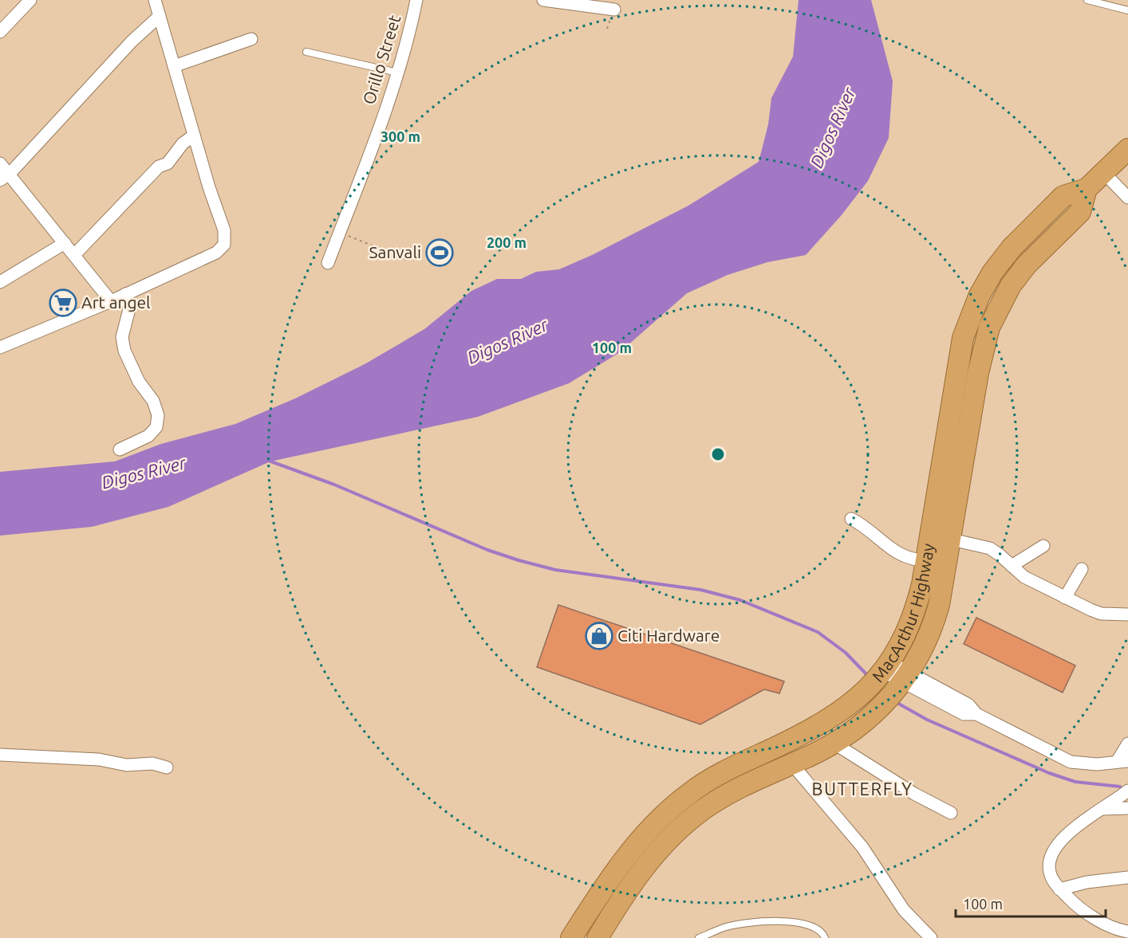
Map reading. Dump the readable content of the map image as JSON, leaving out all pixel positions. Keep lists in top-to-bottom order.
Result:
{
  "streets": {
    "highway": ["MacArthur Highway"],
    "street": ["Orillo Street"]
  },
  "districts": ["BUTTERFLY"],
  "water": ["Digos River"],
  "places": {
    "sports": ["Sanvali"],
    "supermarket": ["Art angel"],
    "shop": ["Citi Hardware"]
  },
  "scale_bar": "100 m",
  "rings": ["300 m", "200 m", "100 m"]
}
